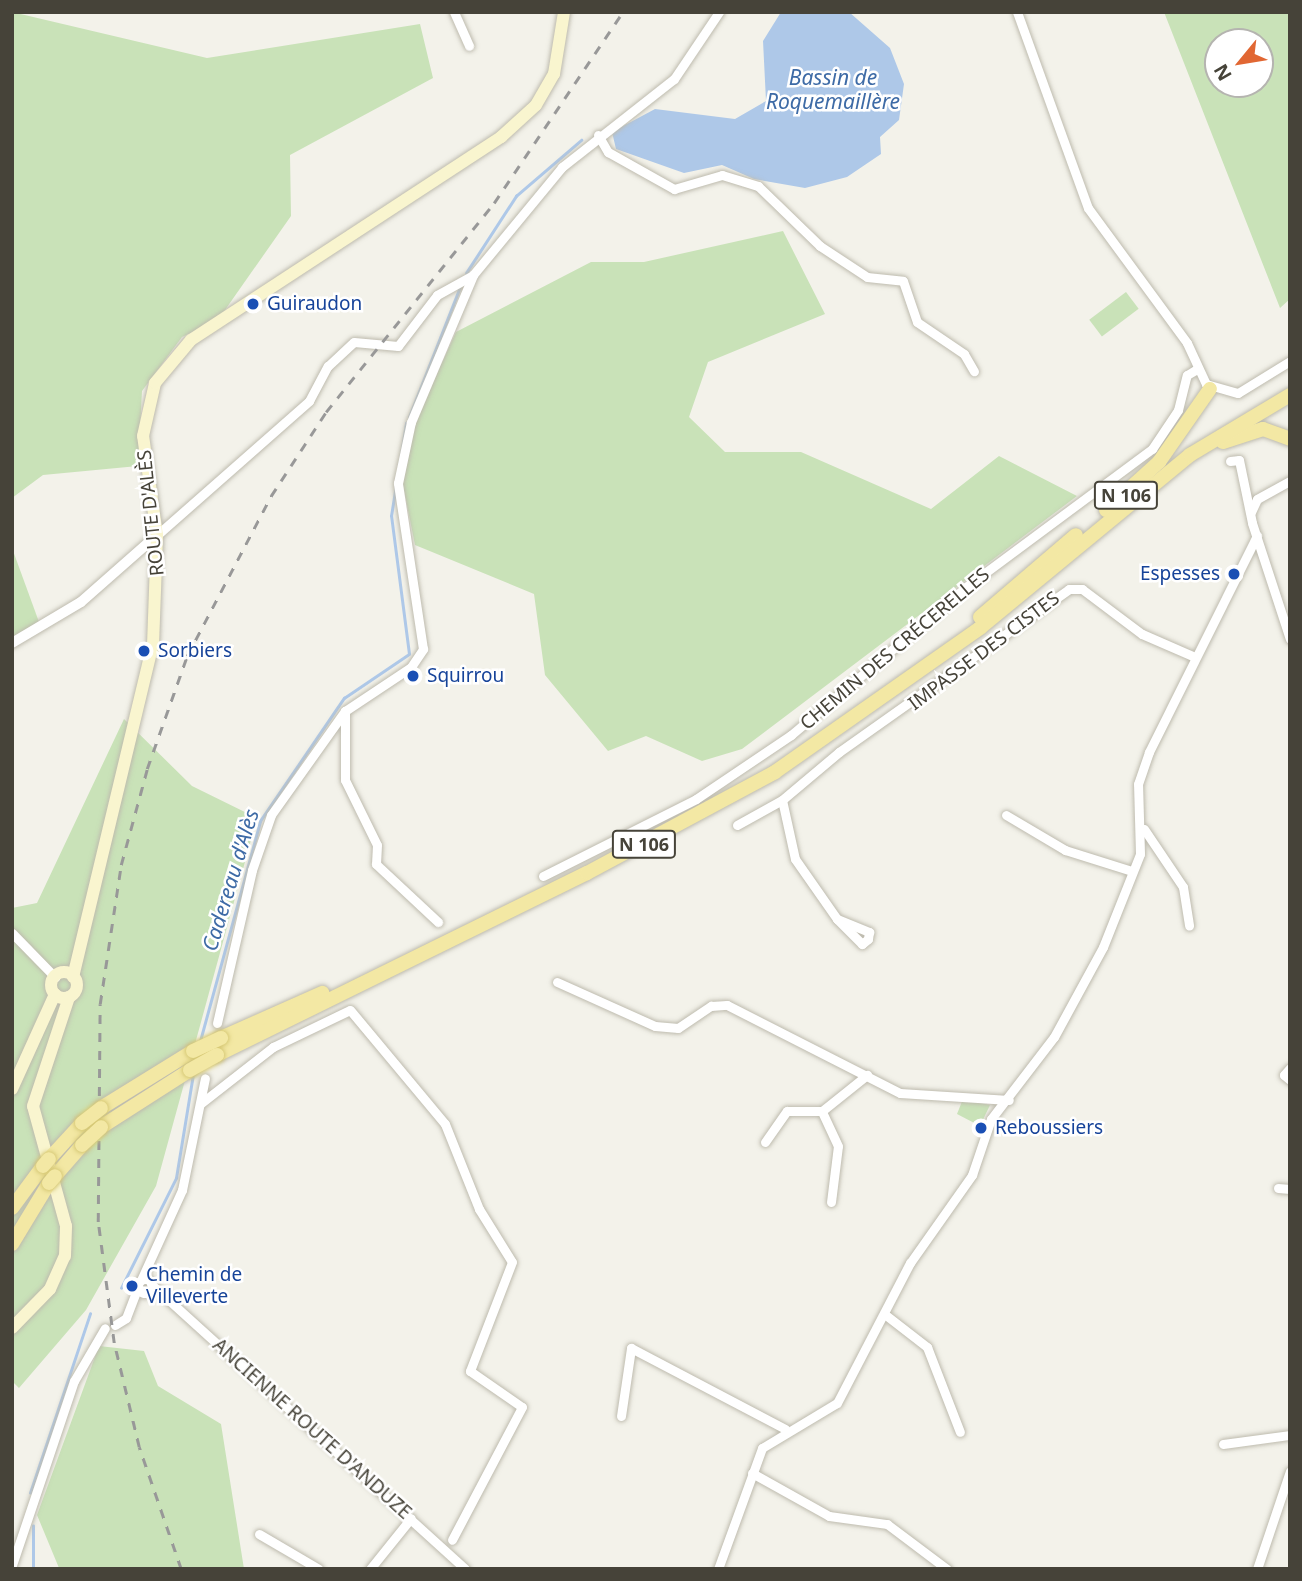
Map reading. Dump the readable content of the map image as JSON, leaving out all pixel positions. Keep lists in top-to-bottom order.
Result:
{
  "streets": {
    "main road": ["N 106", "ROUTE D'ALÈS"],
    "street": ["CHEMIN DES CRÉCERELLES", "IMPASSE DES CISTES", "ANCIENNE ROUTE D'ANDUZE"]
  },
  "water": ["Bassin de Roquemaillère", "Cadereau d'Alès"],
  "places": [
    "Guiraudon",
    "Espesses",
    "Sorbiers",
    "Squirrou",
    "Reboussiers",
    "Chemin de Villeverte"
  ],
  "north": "bottom left"
}
